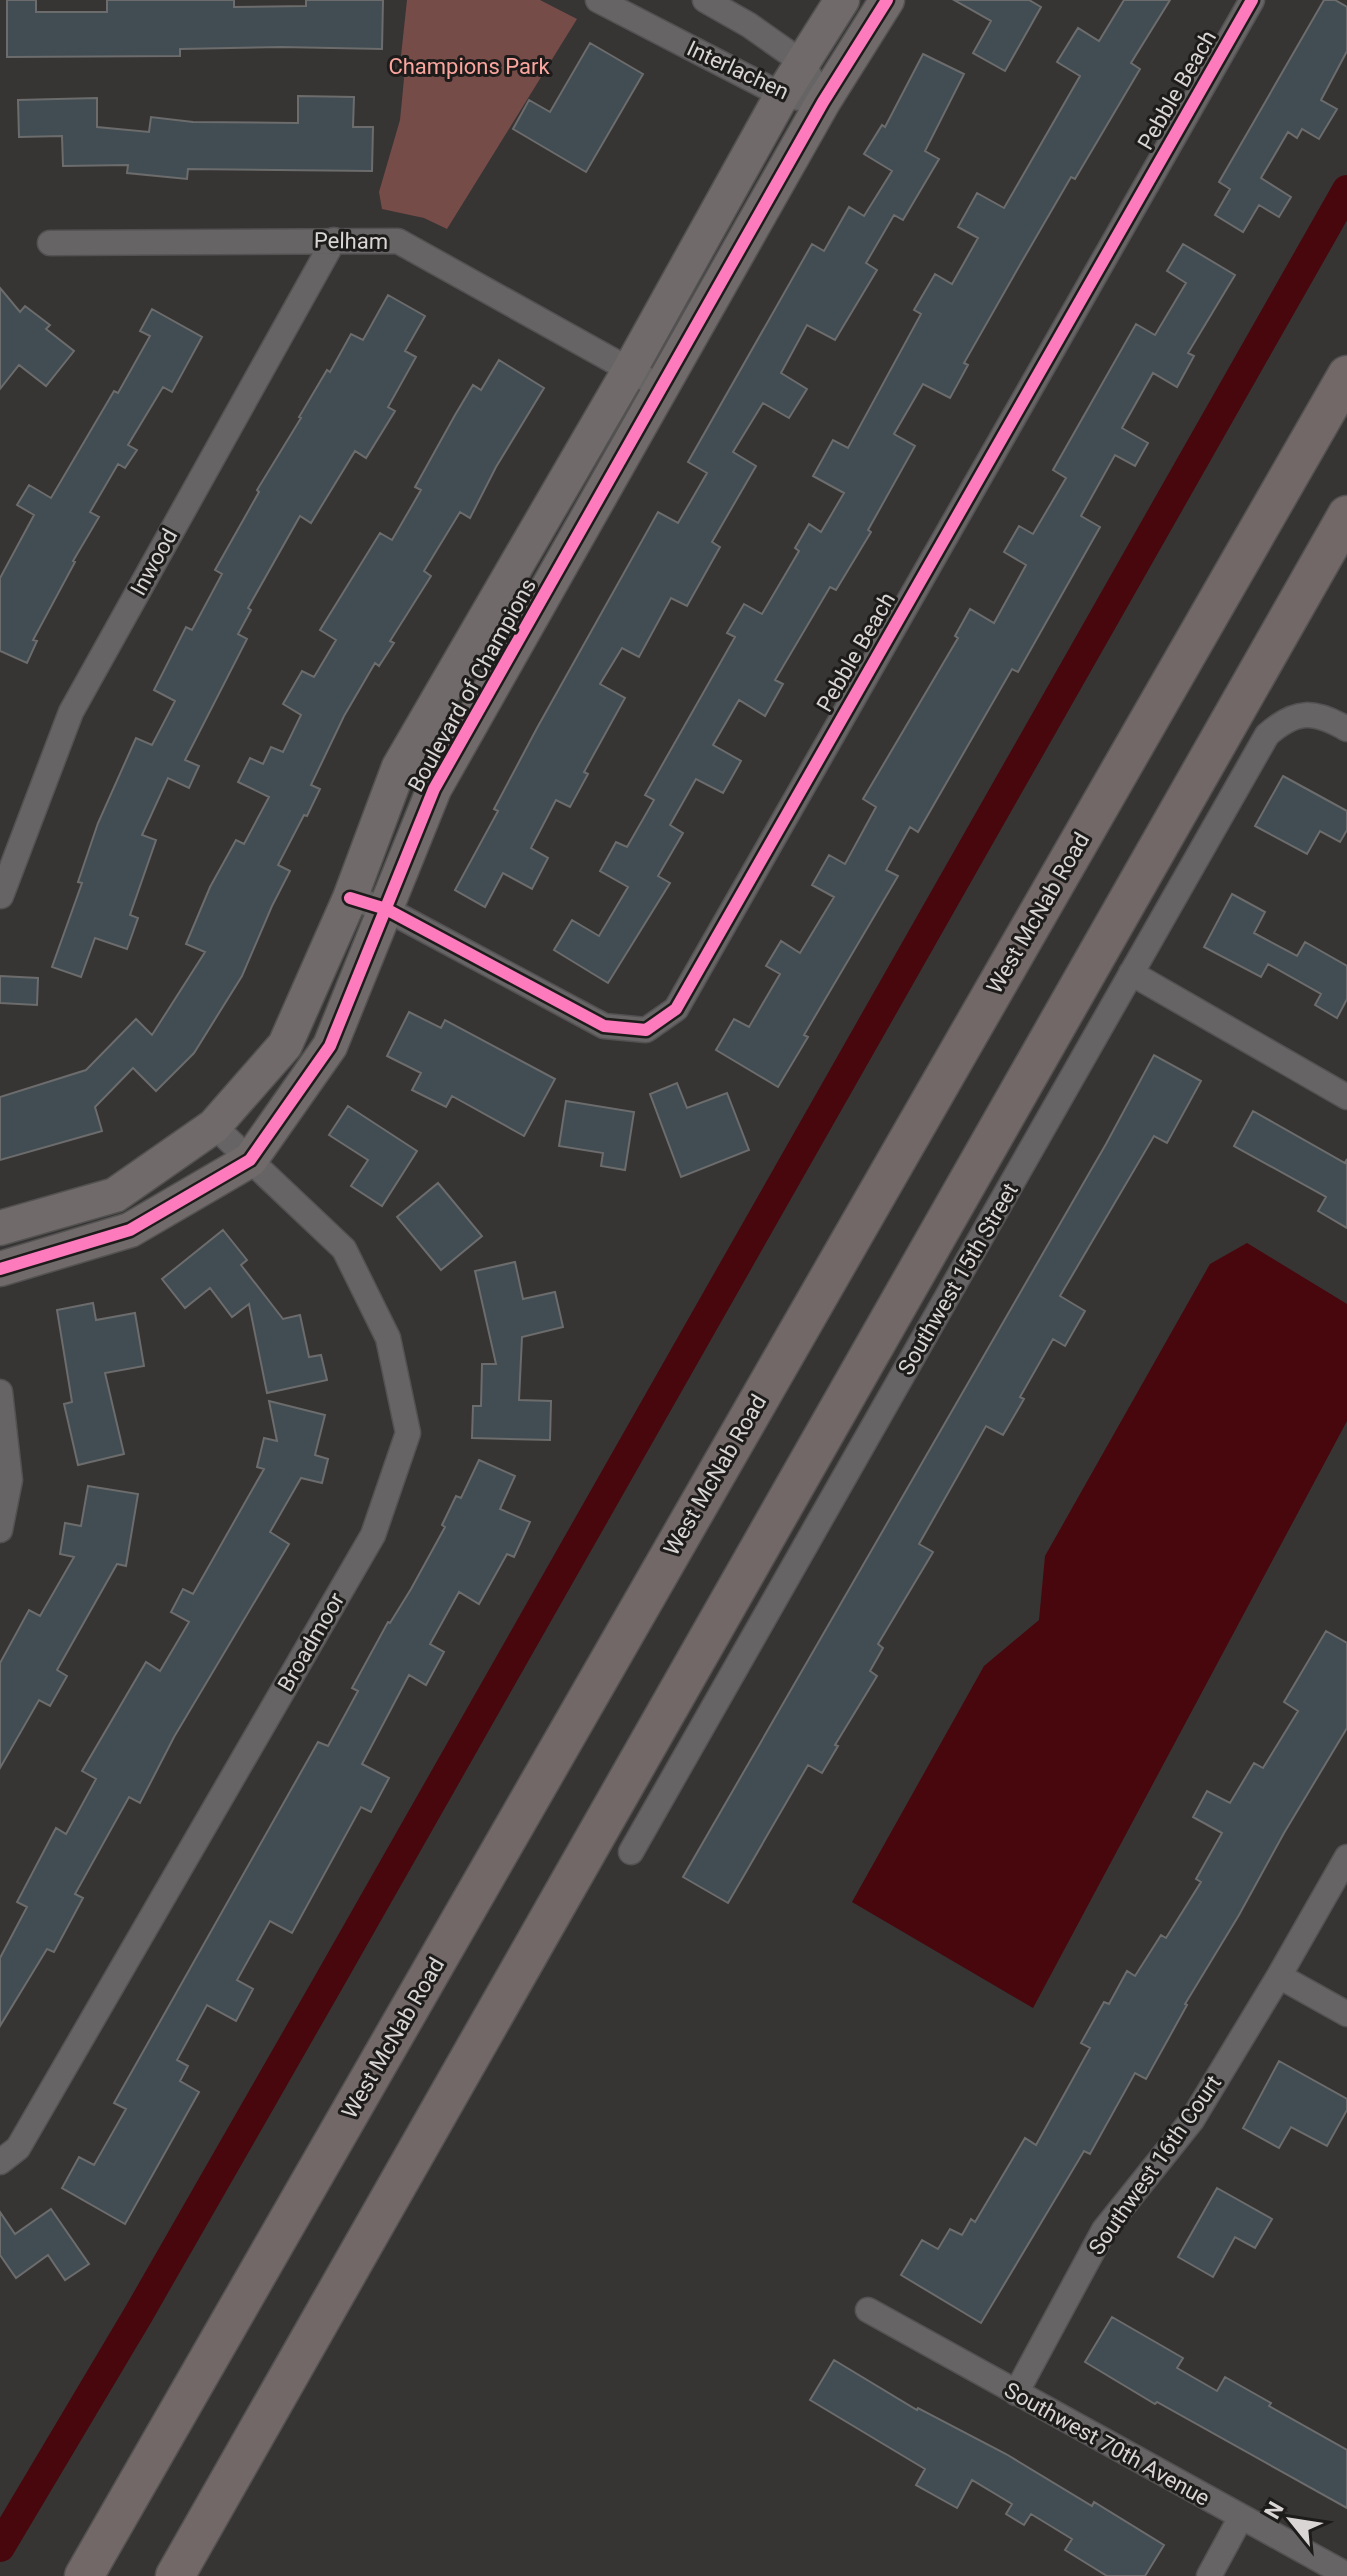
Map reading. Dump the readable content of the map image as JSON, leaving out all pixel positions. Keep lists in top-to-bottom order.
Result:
{
  "streets": {
    "main road": ["West McNab Road"],
    "street": [
      "Interlachen",
      "Pebble Beach",
      "Pelham",
      "Inwood",
      "Boulevard of Champions",
      "Southwest 15th Street",
      "Broadmoor",
      "Southwest 16th Court",
      "Southwest 70th Avenue"
    ]
  },
  "crossings": [
    ["Interlachen", "Boulevard of Champions"],
    ["Pebble Beach", "Boulevard of Champions"],
    ["Pelham", "Inwood"],
    ["Pelham", "Boulevard of Champions"],
    ["Boulevard of Champions", "Broadmoor"],
    ["Southwest 16th Court", "Southwest 70th Avenue"]
  ],
  "parks": ["Champions Park"],
  "north": "top left"
}
